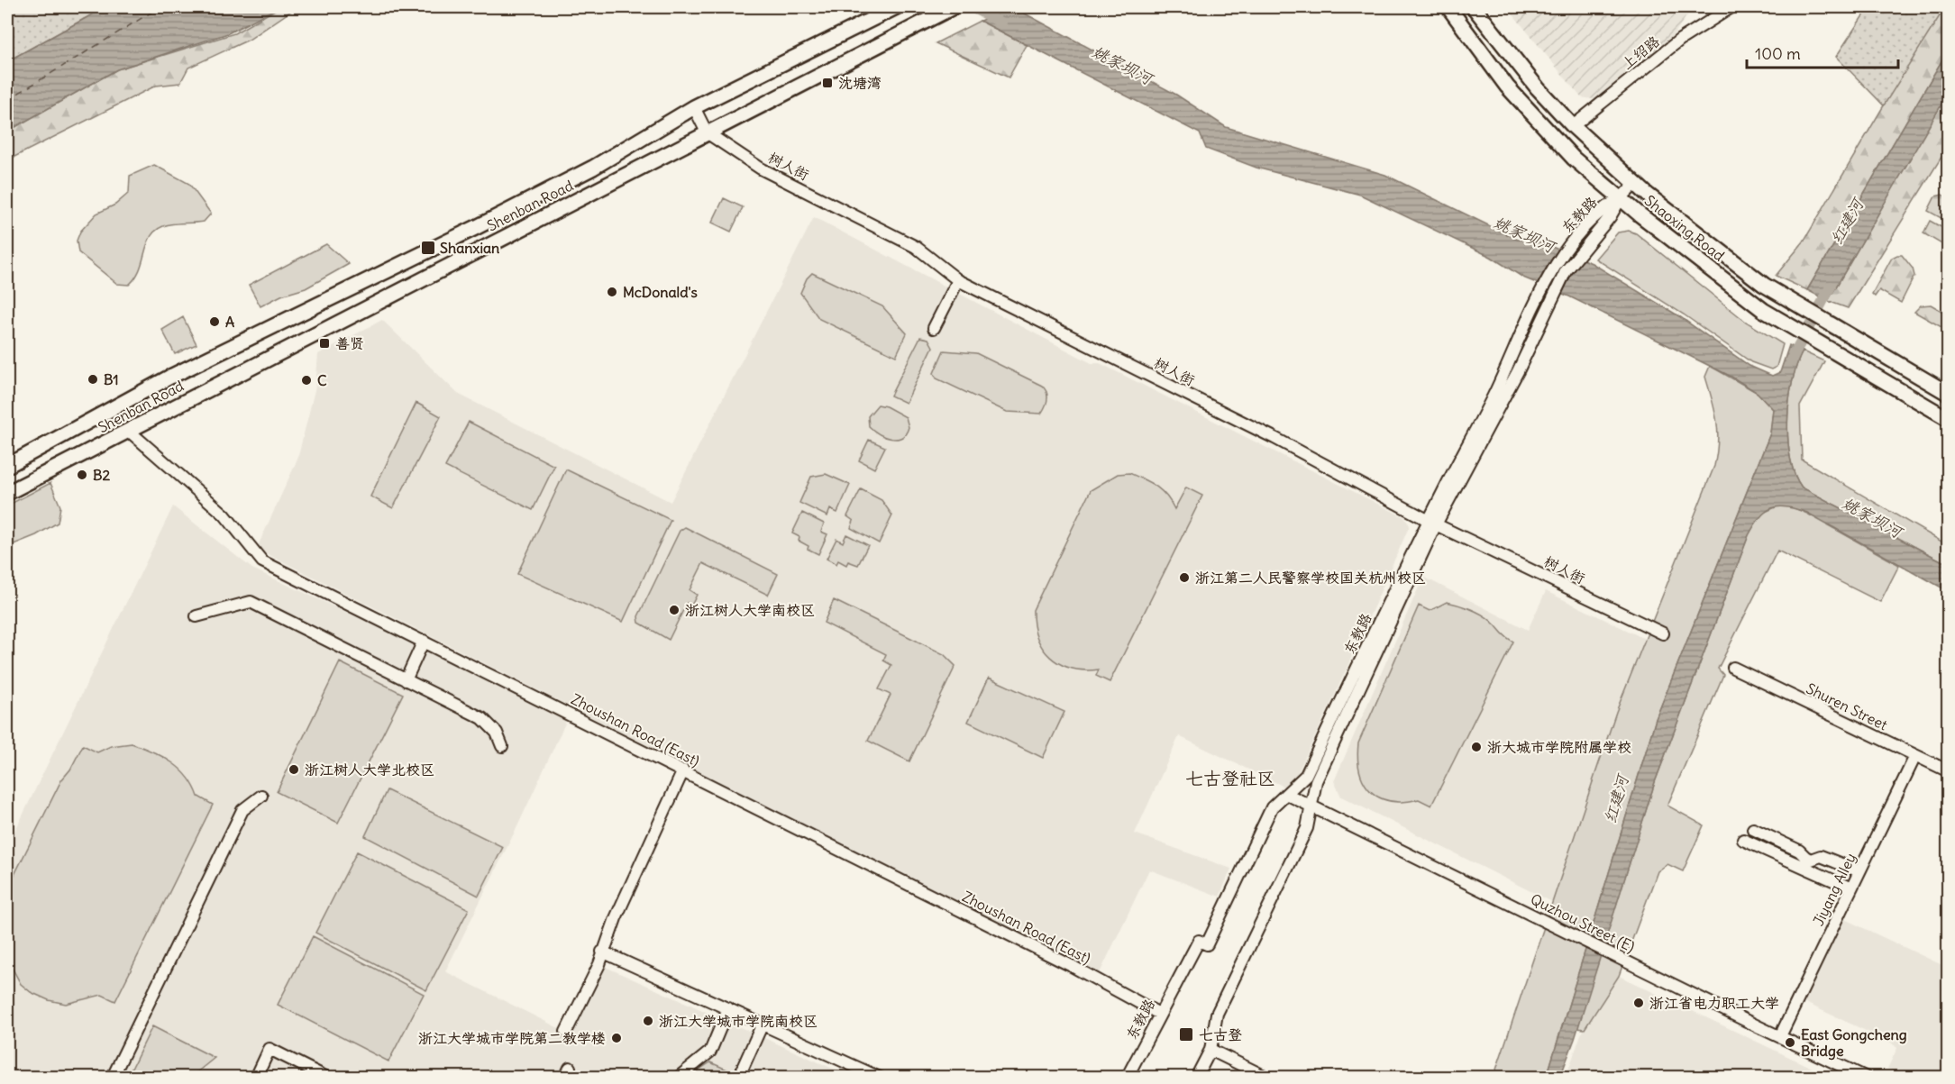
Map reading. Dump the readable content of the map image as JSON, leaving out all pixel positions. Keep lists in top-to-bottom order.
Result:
{
  "streets": {
    "main road": ["Shenban Road", "Shaoxing Road"],
    "street": [
      "上绍路",
      "树人街",
      "东教路",
      "Shuren Street",
      "Zhoushan Road (East)",
      "Jiyang Alley",
      "Quzhou Street (E)"
    ]
  },
  "crossings": [
    ["上绍路", "Shaoxing Road"],
    ["树人街", "Shenban Road"],
    ["树人街", "东教路"],
    ["Shenban Road", "Zhoushan Road (East)"],
    ["东教路", "Shaoxing Road"],
    ["东教路", "Zhoushan Road (East)"],
    ["东教路", "Quzhou Street (E)"],
    ["Shuren Street", "Jiyang Alley"],
    ["Jiyang Alley", "Quzhou Street (E)"]
  ],
  "districts": ["七古登社区"],
  "water": ["姚家坝河", "红建河"],
  "places": {
    "transit": [
      "沈塘湾",
      "Shanxian",
      "善贤",
      "七古登"
    ],
    "other": [
      "McDonald's",
      "A",
      "B1",
      "C",
      "B2",
      "浙江第二人民警察学校国关杭州校区",
      "浙江树人大学南校区",
      "浙大城市学院附属学校",
      "浙江树人大学北校区",
      "浙江省电力职工大学",
      "浙江大学城市学院南校区",
      "浙江大学城市学院第二教学楼",
      "East Gongcheng Bridge"
    ]
  },
  "scale_bar": "100 m"
}
